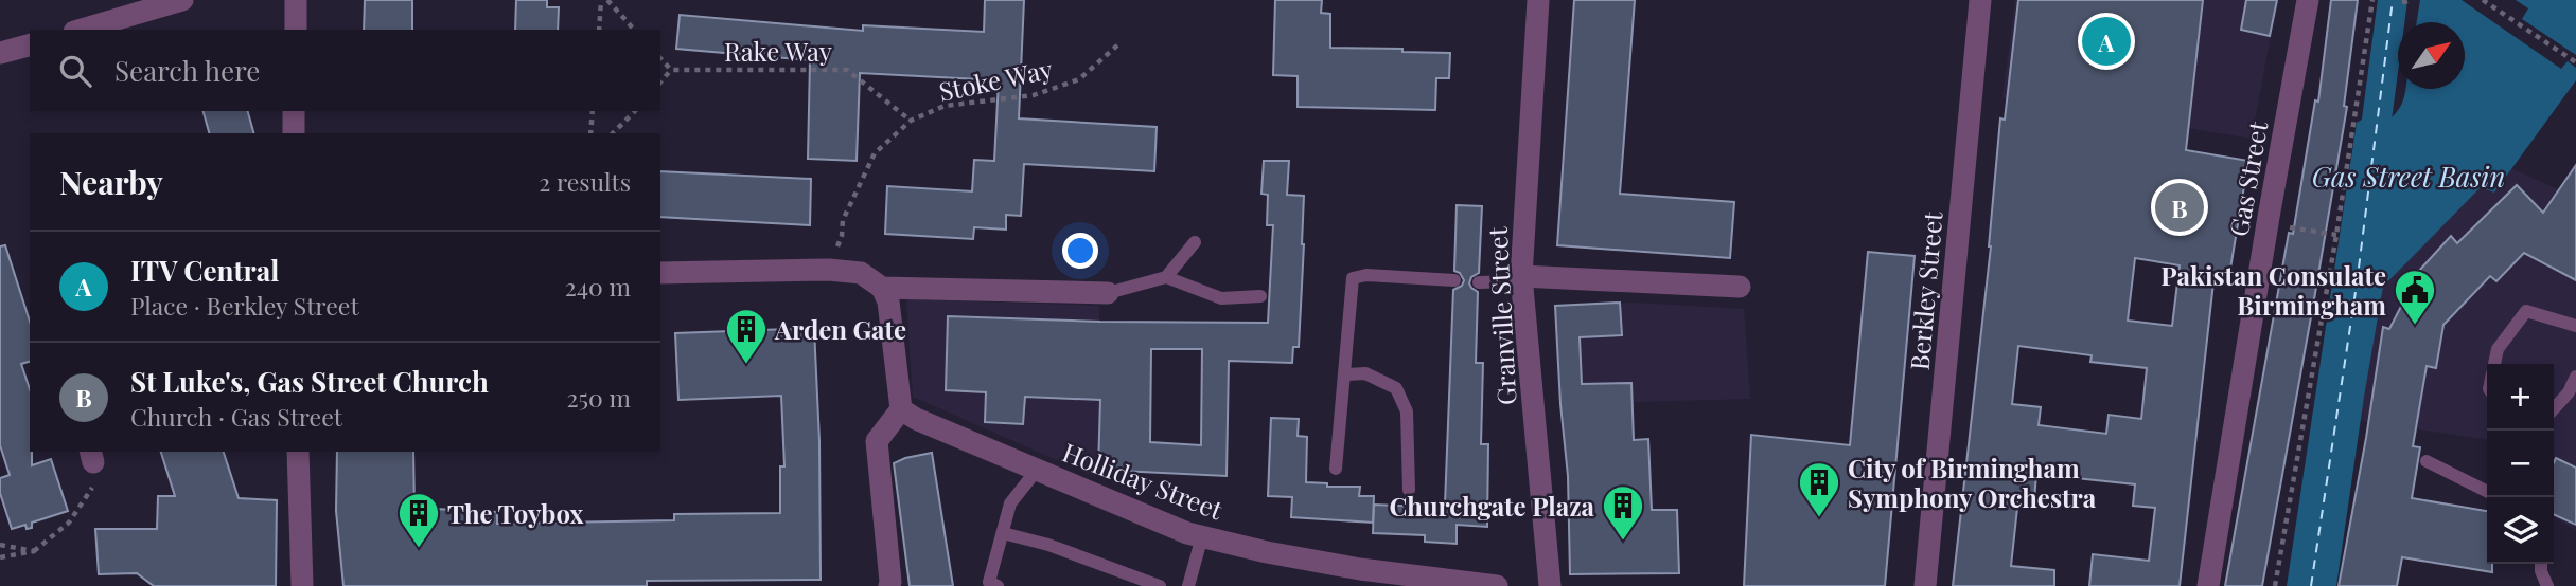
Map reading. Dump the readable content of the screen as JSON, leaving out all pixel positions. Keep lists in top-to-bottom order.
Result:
{
  "streets": {
    "street": [
      "Gas Street",
      "Berkley Street",
      "Granville Street",
      "Holliday Street"
    ],
    "path": ["Rake Way", "Stoke Way"]
  },
  "crossings": [
    ["Rake Way", "Stoke Way"]
  ],
  "water": ["Gas Street Basin"],
  "places": {
    "public building": ["Pakistan Consulate Birmingham"],
    "building": [
      "Arden Gate",
      "City of Birmingham Symphony Orchestra",
      "Churchgate Plaza",
      "The Toybox"
    ]
  },
  "north": "top right",
  "page": {
    "pins": ["A", "B"],
    "search": "Search here",
    "heading": ["Nearby", "2 results"],
    "list": [
      {
        "mark": "A",
        "name": "ITV Central",
        "note": "Place · Berkley Street",
        "value": "240 m"
      },
      {
        "mark": "B",
        "name": "St Luke's, Gas Street Church",
        "note": "Church · Gas Street",
        "value": "250 m"
      }
    ],
    "map_buttons": ["+", "−"]
  }
}
